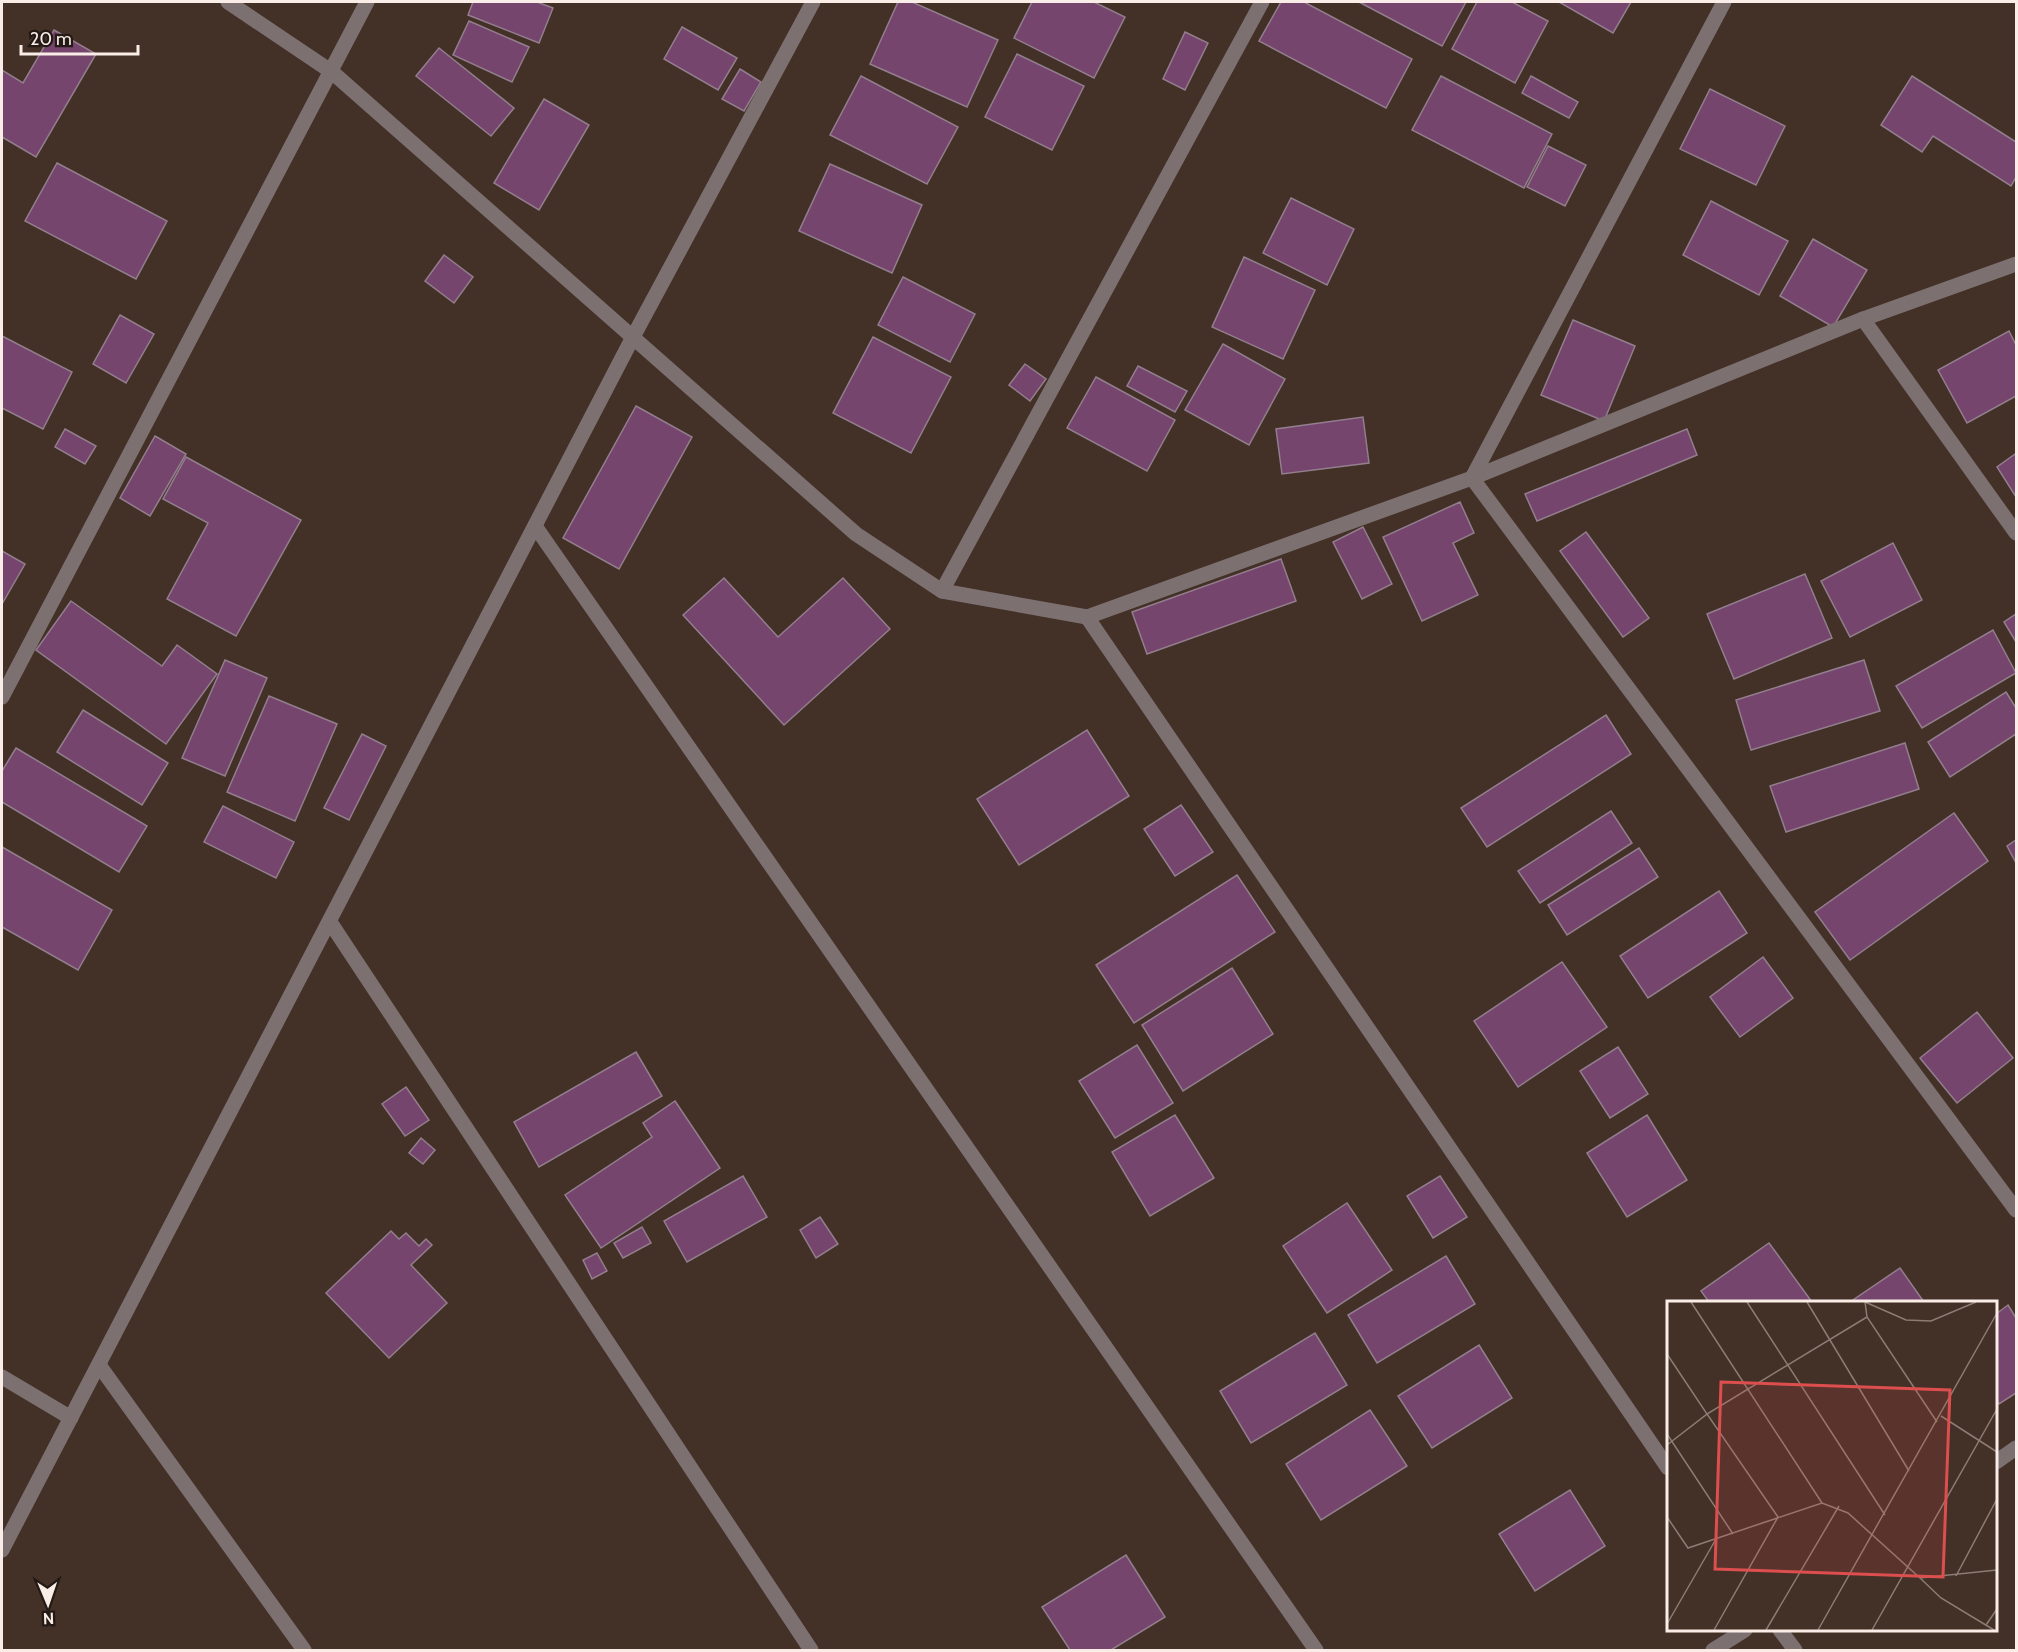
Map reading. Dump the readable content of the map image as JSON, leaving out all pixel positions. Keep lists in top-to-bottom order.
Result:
{
  "scale_bar": "20 m",
  "north": "bottom"
}
